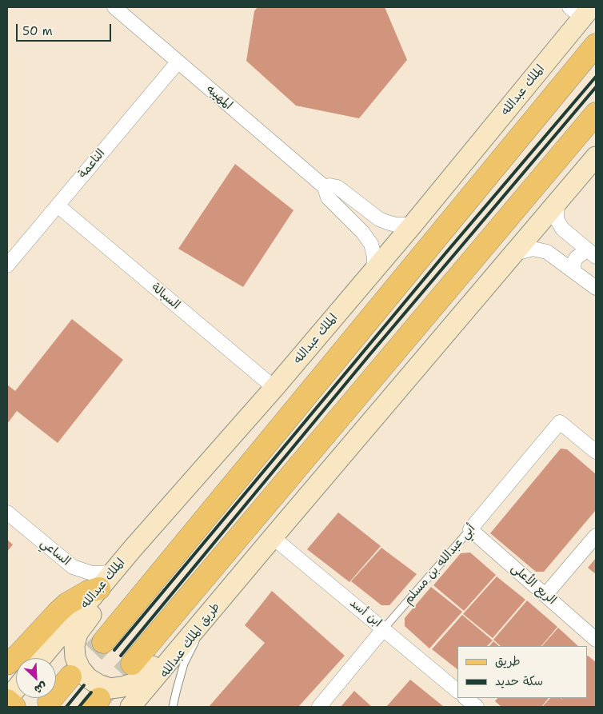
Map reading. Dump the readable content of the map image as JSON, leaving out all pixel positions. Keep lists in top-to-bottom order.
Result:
{
  "streets": {
    "main road": ["الملك عبدالله", "طريق الملك عبدالله"],
    "street": [
      "المهيبه",
      "الناعمة",
      "السبالة",
      "الساعي",
      "أبي عبدالله بن مسلم",
      "الريع الأعلى",
      "ابن أسد"
    ]
  },
  "crossings": [
    ["الملك عبدالله", "المهيبه"],
    ["الملك عبدالله", "السبالة"],
    ["الملك عبدالله", "الساعي"],
    ["المهيبه", "الناعمة"],
    ["الناعمة", "السبالة"],
    ["أبي عبدالله بن مسلم", "الريع الأعلى"],
    ["أبي عبدالله بن مسلم", "ابن أسد"]
  ],
  "legend": ["طريق", "سكة حديد"],
  "scale_bar": "50 m",
  "north": "bottom right"
}
